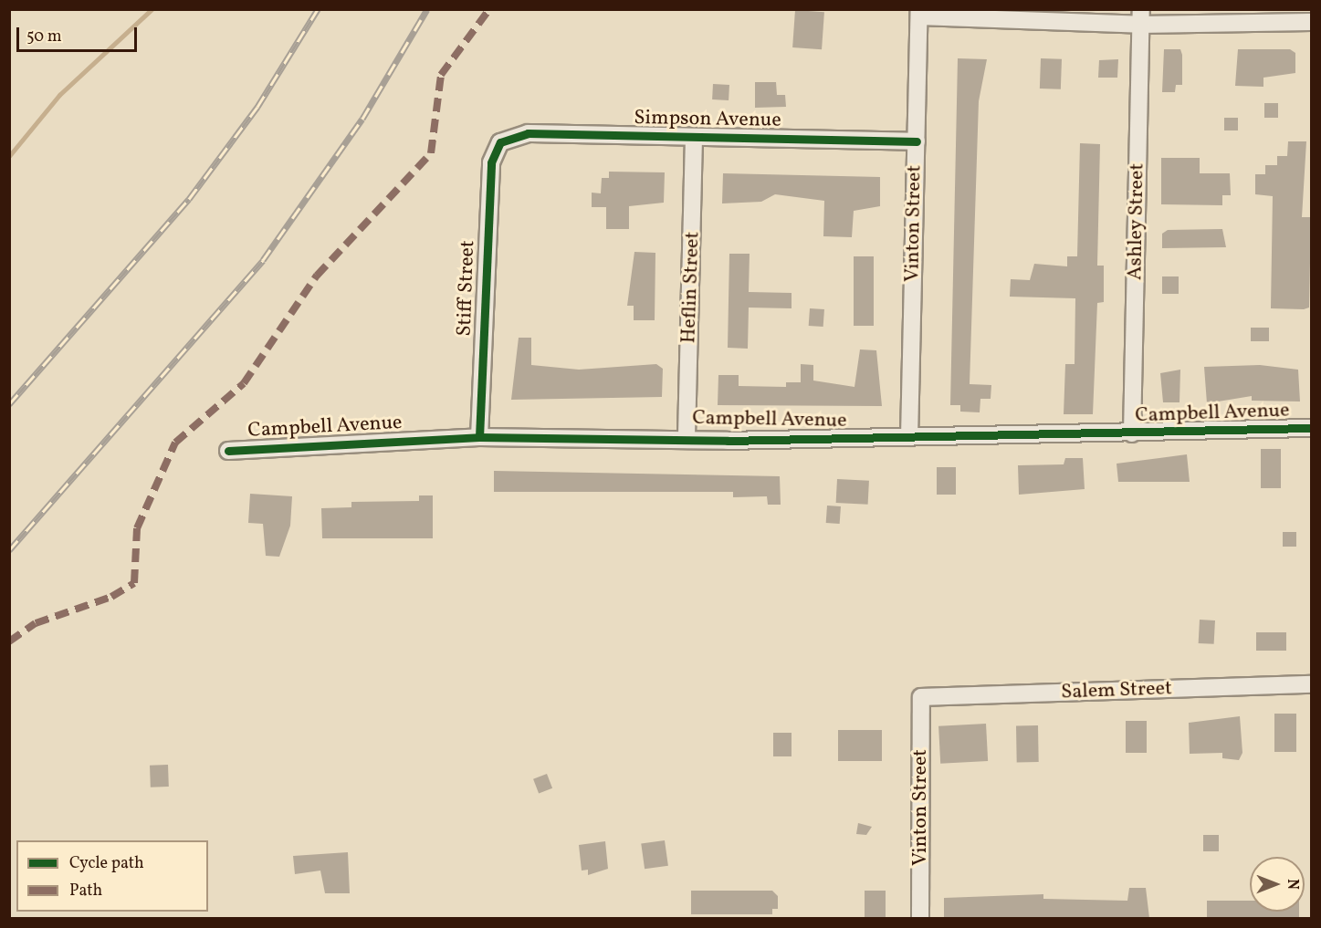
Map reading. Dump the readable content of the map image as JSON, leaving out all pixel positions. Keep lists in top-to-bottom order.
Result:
{
  "streets": {
    "street": [
      "Simpson Avenue",
      "Ashley Street",
      "Vinton Street",
      "Heflin Street",
      "Stiff Street",
      "Campbell Avenue",
      "Salem Street"
    ]
  },
  "crossings": [
    ["Simpson Avenue", "Vinton Street"],
    ["Simpson Avenue", "Heflin Street"],
    ["Simpson Avenue", "Stiff Street"],
    ["Ashley Street", "Campbell Avenue"],
    ["Vinton Street", "Campbell Avenue"],
    ["Vinton Street", "Salem Street"],
    ["Heflin Street", "Campbell Avenue"],
    ["Stiff Street", "Campbell Avenue"]
  ],
  "legend": ["Cycle path", "Path"],
  "scale_bar": "50 m",
  "north": "right"
}
